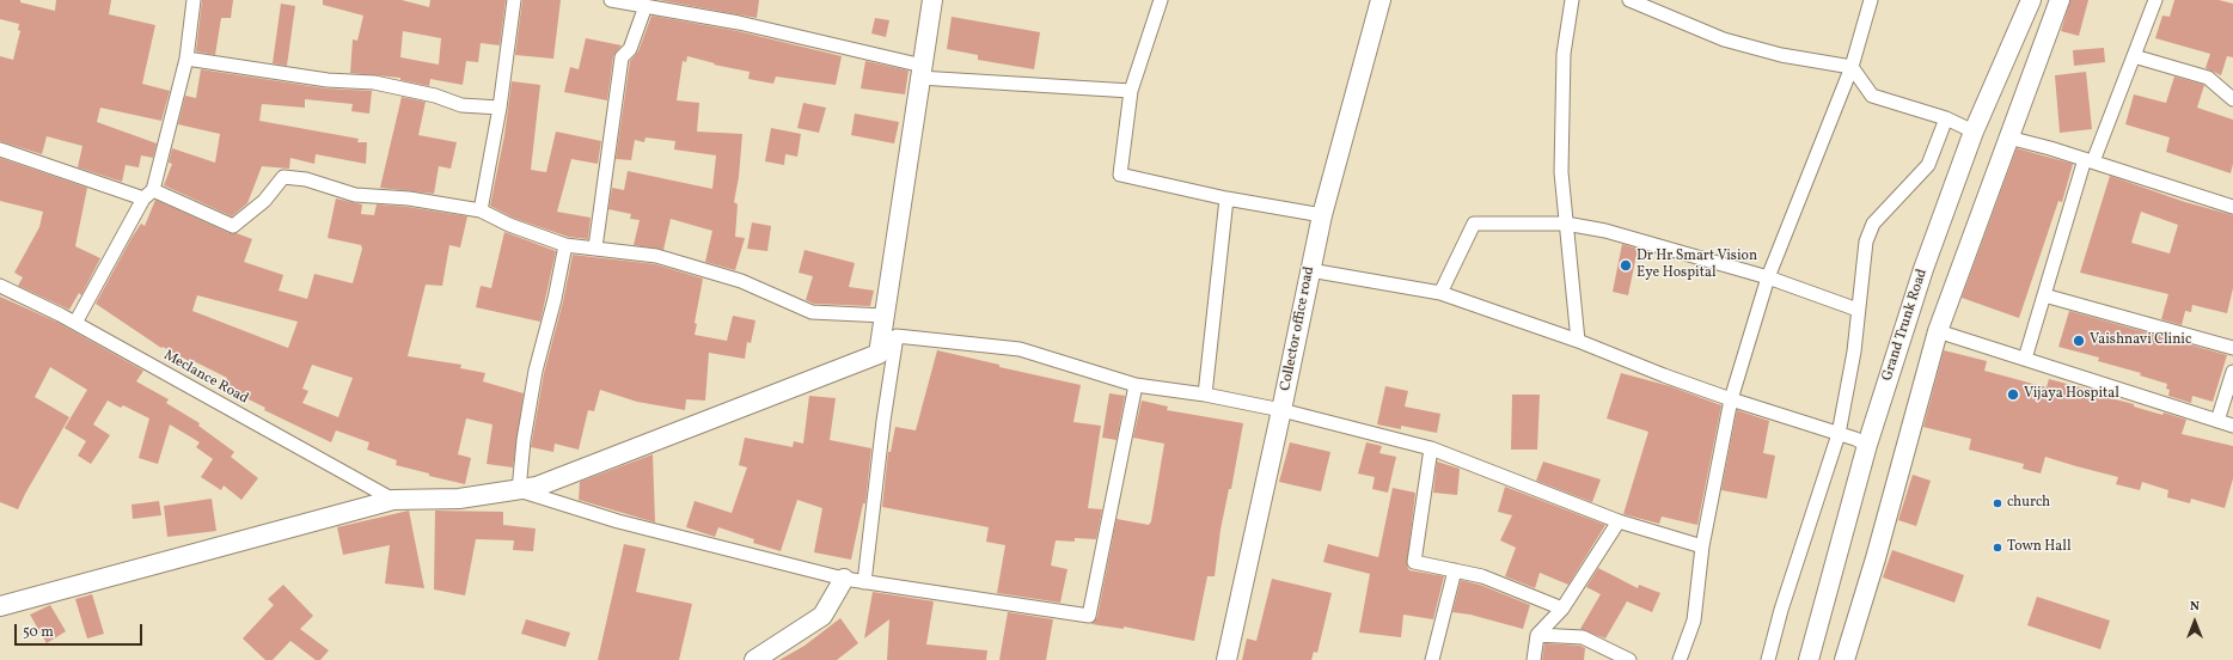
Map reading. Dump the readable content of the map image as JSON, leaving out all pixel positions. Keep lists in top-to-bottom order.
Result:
{
  "streets": {
    "street": ["Grand Trunk Road", "Collector office road", "Meclance Road"]
  },
  "places": [
    "Dr Hr Smart Vision Eye Hospital",
    "Vaishnavi Clinic",
    "Vijaya Hospital",
    "church",
    "Town Hall"
  ],
  "scale_bar": "50 m",
  "north": "top"
}
